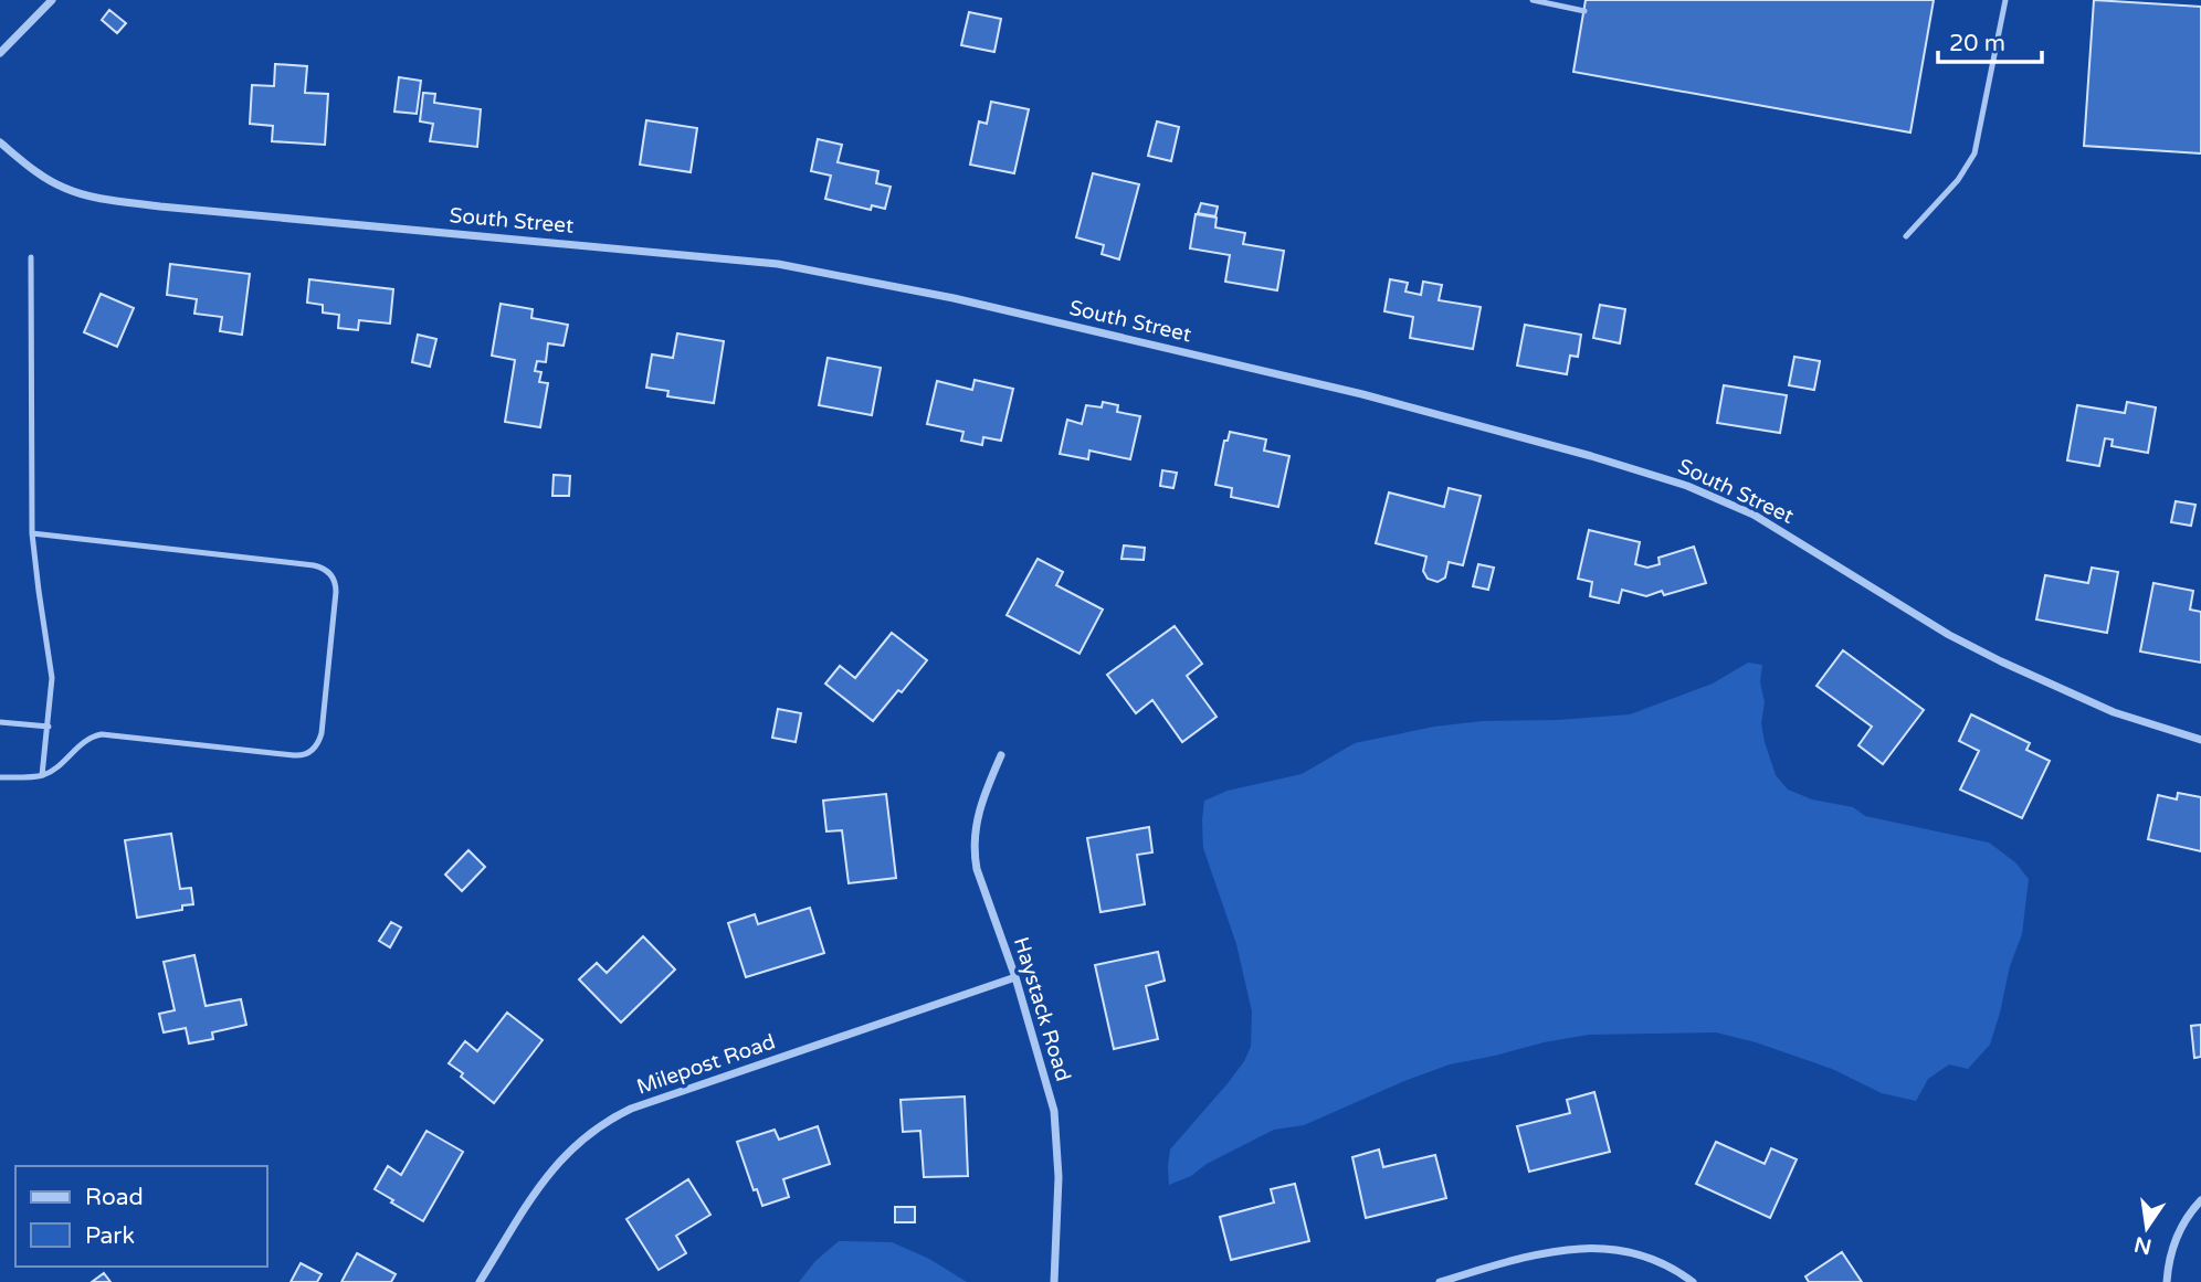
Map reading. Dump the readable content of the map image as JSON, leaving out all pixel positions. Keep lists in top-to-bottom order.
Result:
{
  "streets": {
    "street": ["South Street", "Haystack Road", "Milepost Road"]
  },
  "crossings": [
    ["Haystack Road", "Milepost Road"]
  ],
  "legend": ["Road", "Park"],
  "scale_bar": "20 m",
  "north": "bottom"
}
